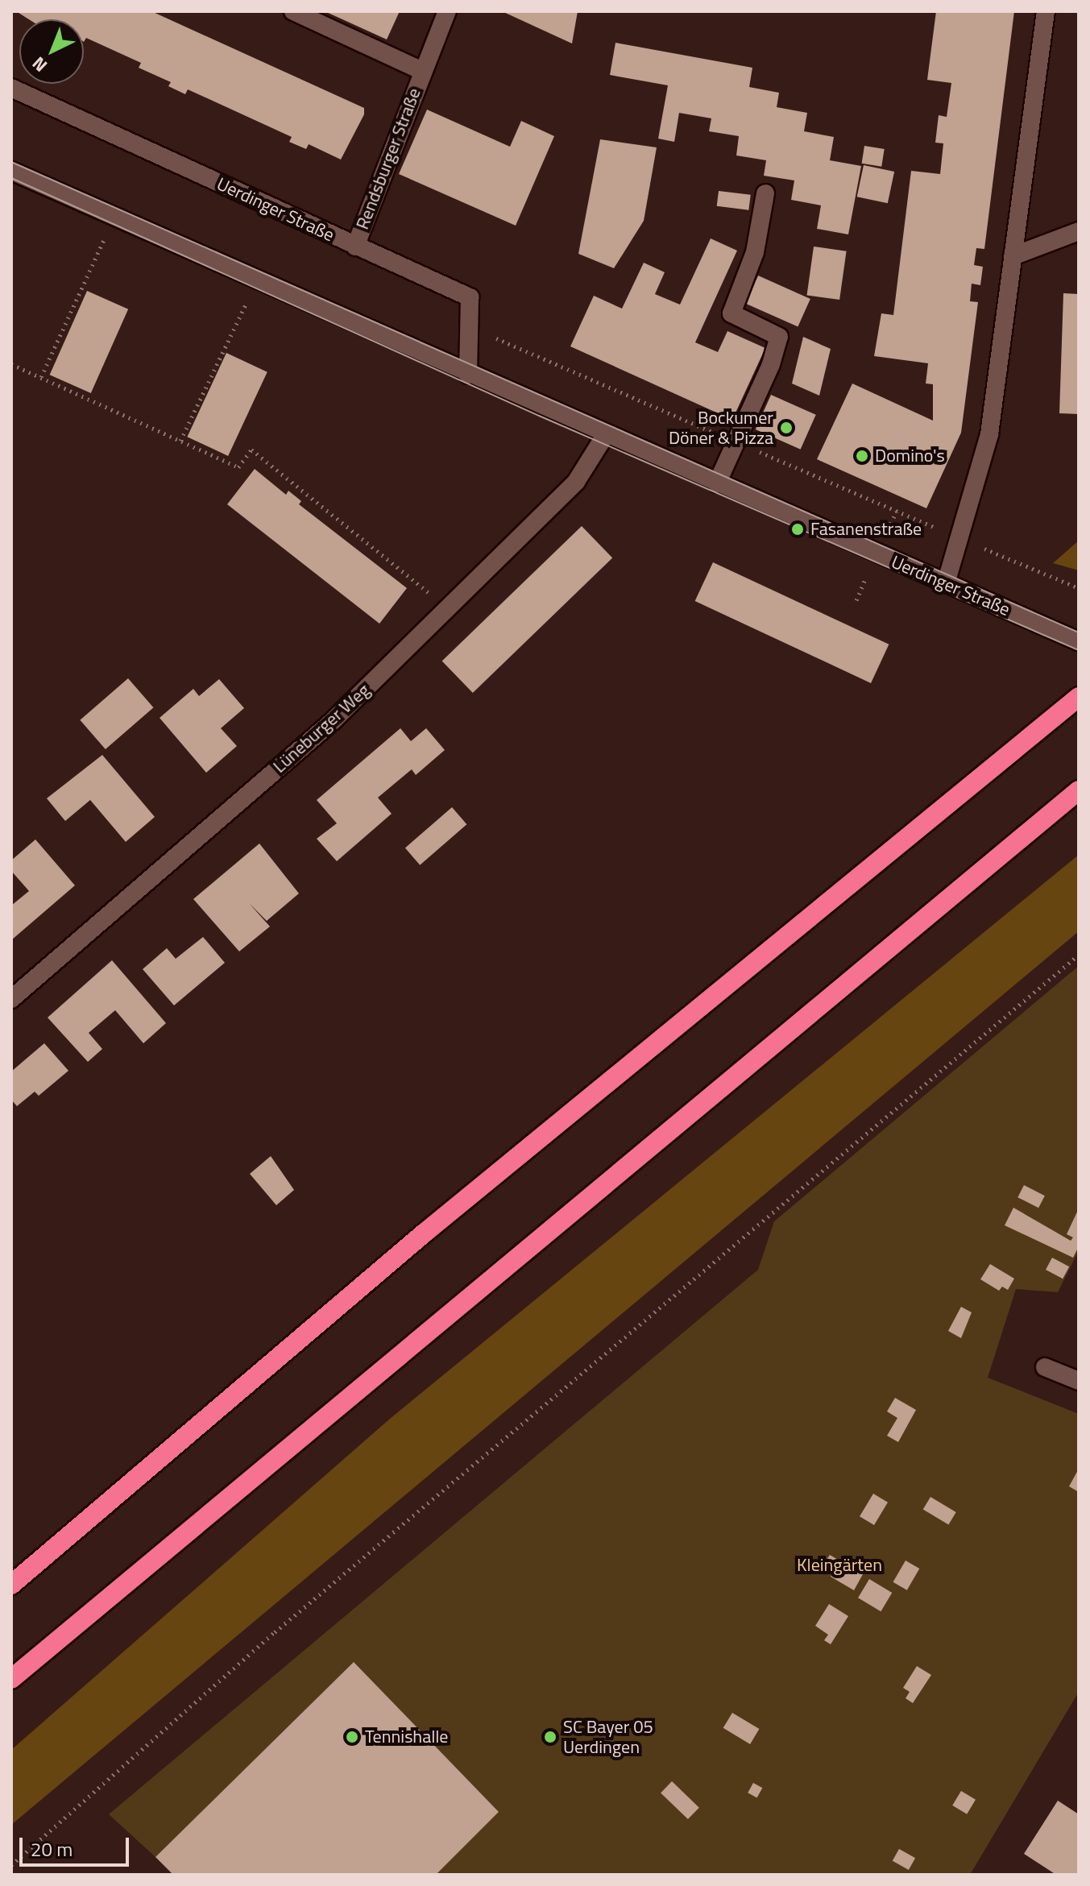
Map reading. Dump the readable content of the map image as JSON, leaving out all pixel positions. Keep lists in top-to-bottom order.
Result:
{
  "streets": {
    "street": ["Rendsburger Straße", "Uerdinger Straße", "Lüneburger Weg"]
  },
  "crossings": [
    ["Rendsburger Straße", "Uerdinger Straße"],
    ["Uerdinger Straße", "Lüneburger Weg"]
  ],
  "parks": ["Kleingärten"],
  "places": [
    "Bockumer Döner & Pizza",
    "Domino's",
    "Fasanenstraße",
    "Tennishalle",
    "SC Bayer 05 Uerdingen"
  ],
  "scale_bar": "20 m",
  "north": "bottom left"
}
